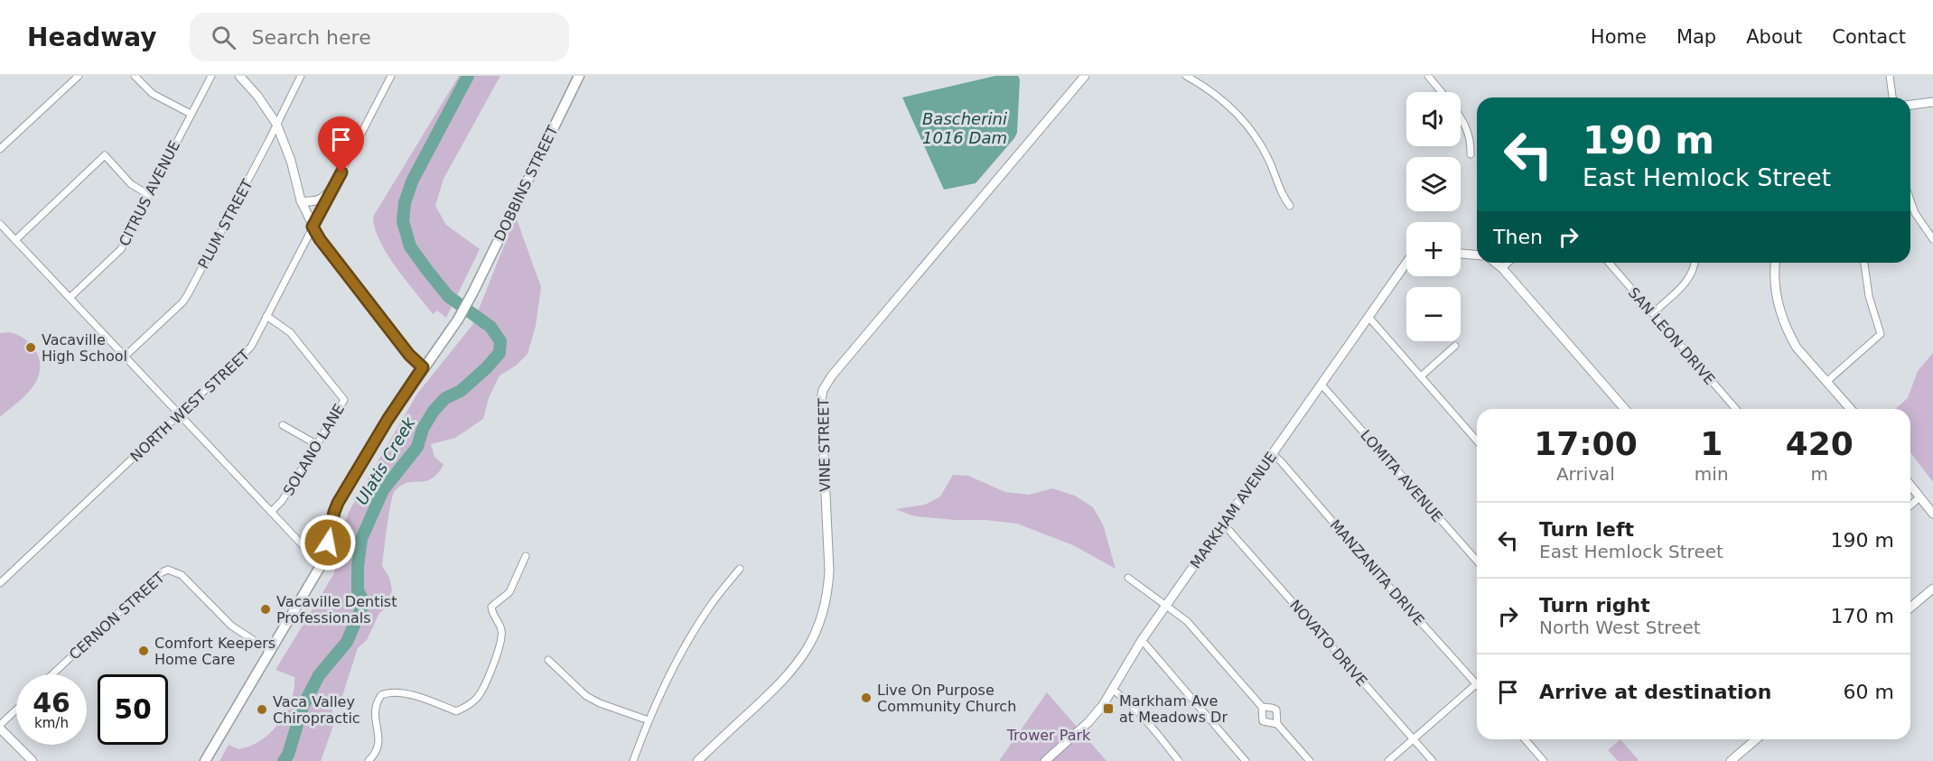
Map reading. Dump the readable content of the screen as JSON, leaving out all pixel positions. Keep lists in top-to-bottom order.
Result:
{
  "streets": {
    "main road": ["DOBBINS STREET"],
    "street": [
      "CITRUS AVENUE",
      "PLUM STREET",
      "SAN LEON DRIVE",
      "NORTH WEST STREET",
      "VINE STREET",
      "SOLANO LANE",
      "LOMITA AVENUE",
      "MARKHAM AVENUE",
      "MANZANITA DRIVE",
      "CERNON STREET",
      "NOVATO DRIVE"
    ]
  },
  "crossings": [
    ["NORTH WEST STREET", "SOLANO LANE"],
    ["LOMITA AVENUE", "MARKHAM AVENUE"],
    ["MARKHAM AVENUE", "MANZANITA DRIVE"],
    ["MARKHAM AVENUE", "NOVATO DRIVE"]
  ],
  "water": ["Bascherini 1016 Dam", "Ulatis Creek"],
  "parks": ["Trower Park"],
  "places": {
    "other": [
      "Vacaville High School",
      "Vacaville Dentist Professionals",
      "Comfort Keepers Home Care",
      "Live On Purpose Community Church",
      "Vaca Valley Chiropractic"
    ],
    "transit": ["Markham Ave at Meadows Dr"]
  },
  "page": {
    "header": "Headway",
    "search": "Search here",
    "nav": [
      "Home",
      "Map",
      "About",
      "Contact"
    ],
    "map_buttons": ["+", "−"],
    "turn": ["190 m", "East Hemlock Street"],
    "then": "Then",
    "eta": [
      "17:00",
      "Arrival",
      "1",
      "min",
      "420",
      "m"
    ],
    "list": [
      {
        "name": "Turn left",
        "note": "East Hemlock Street",
        "value": "190 m"
      },
      {
        "name": "Turn right",
        "note": "North West Street",
        "value": "170 m"
      },
      {
        "name": "Arrive at destination",
        "value": "60 m"
      }
    ],
    "speed": "46 km/h",
    "limit": "50"
  }
}
